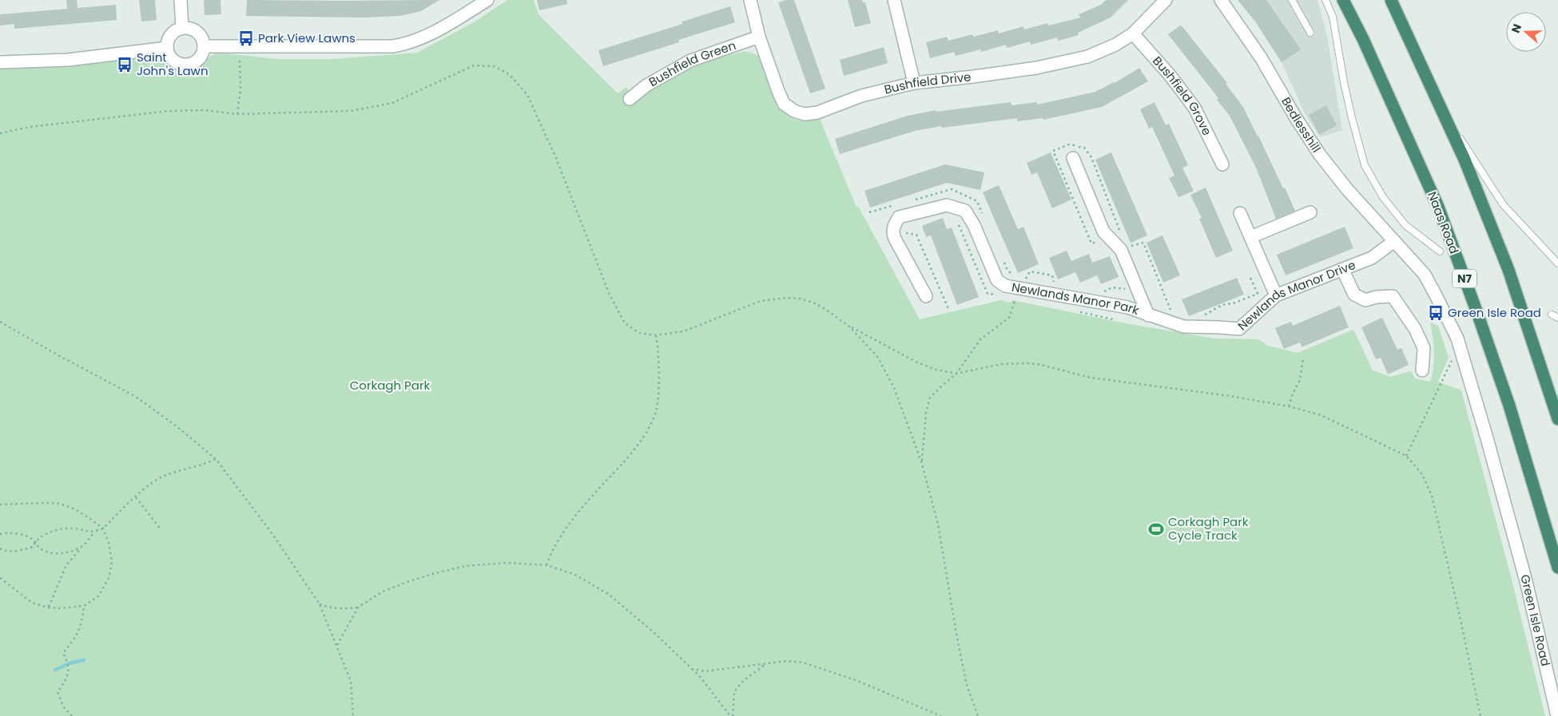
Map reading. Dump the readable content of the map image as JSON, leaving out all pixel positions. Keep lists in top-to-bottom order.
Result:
{
  "streets": {
    "highway": ["Naas Road", "N7"],
    "street": [
      "Bushfield Green",
      "Bushfield Drive",
      "Bushfield Grove",
      "Bedlesshill",
      "Newlands Manor Drive",
      "Newlands Manor Park",
      "Green Isle Road"
    ]
  },
  "crossings": [
    ["Bushfield Green", "Bushfield Drive"],
    ["Bushfield Drive", "Bushfield Grove"],
    ["Bedlesshill", "Newlands Manor Drive"],
    ["Bedlesshill", "Green Isle Road"],
    ["Newlands Manor Drive", "Newlands Manor Park"],
    ["Newlands Manor Drive", "Green Isle Road"]
  ],
  "parks": ["Corkagh Park"],
  "places": {
    "bus stop": ["Park View Lawns", "Saint John's Lawn", "Green Isle Road"],
    "sports": ["Corkagh Park Cycle Track"]
  },
  "north": "left"
}
